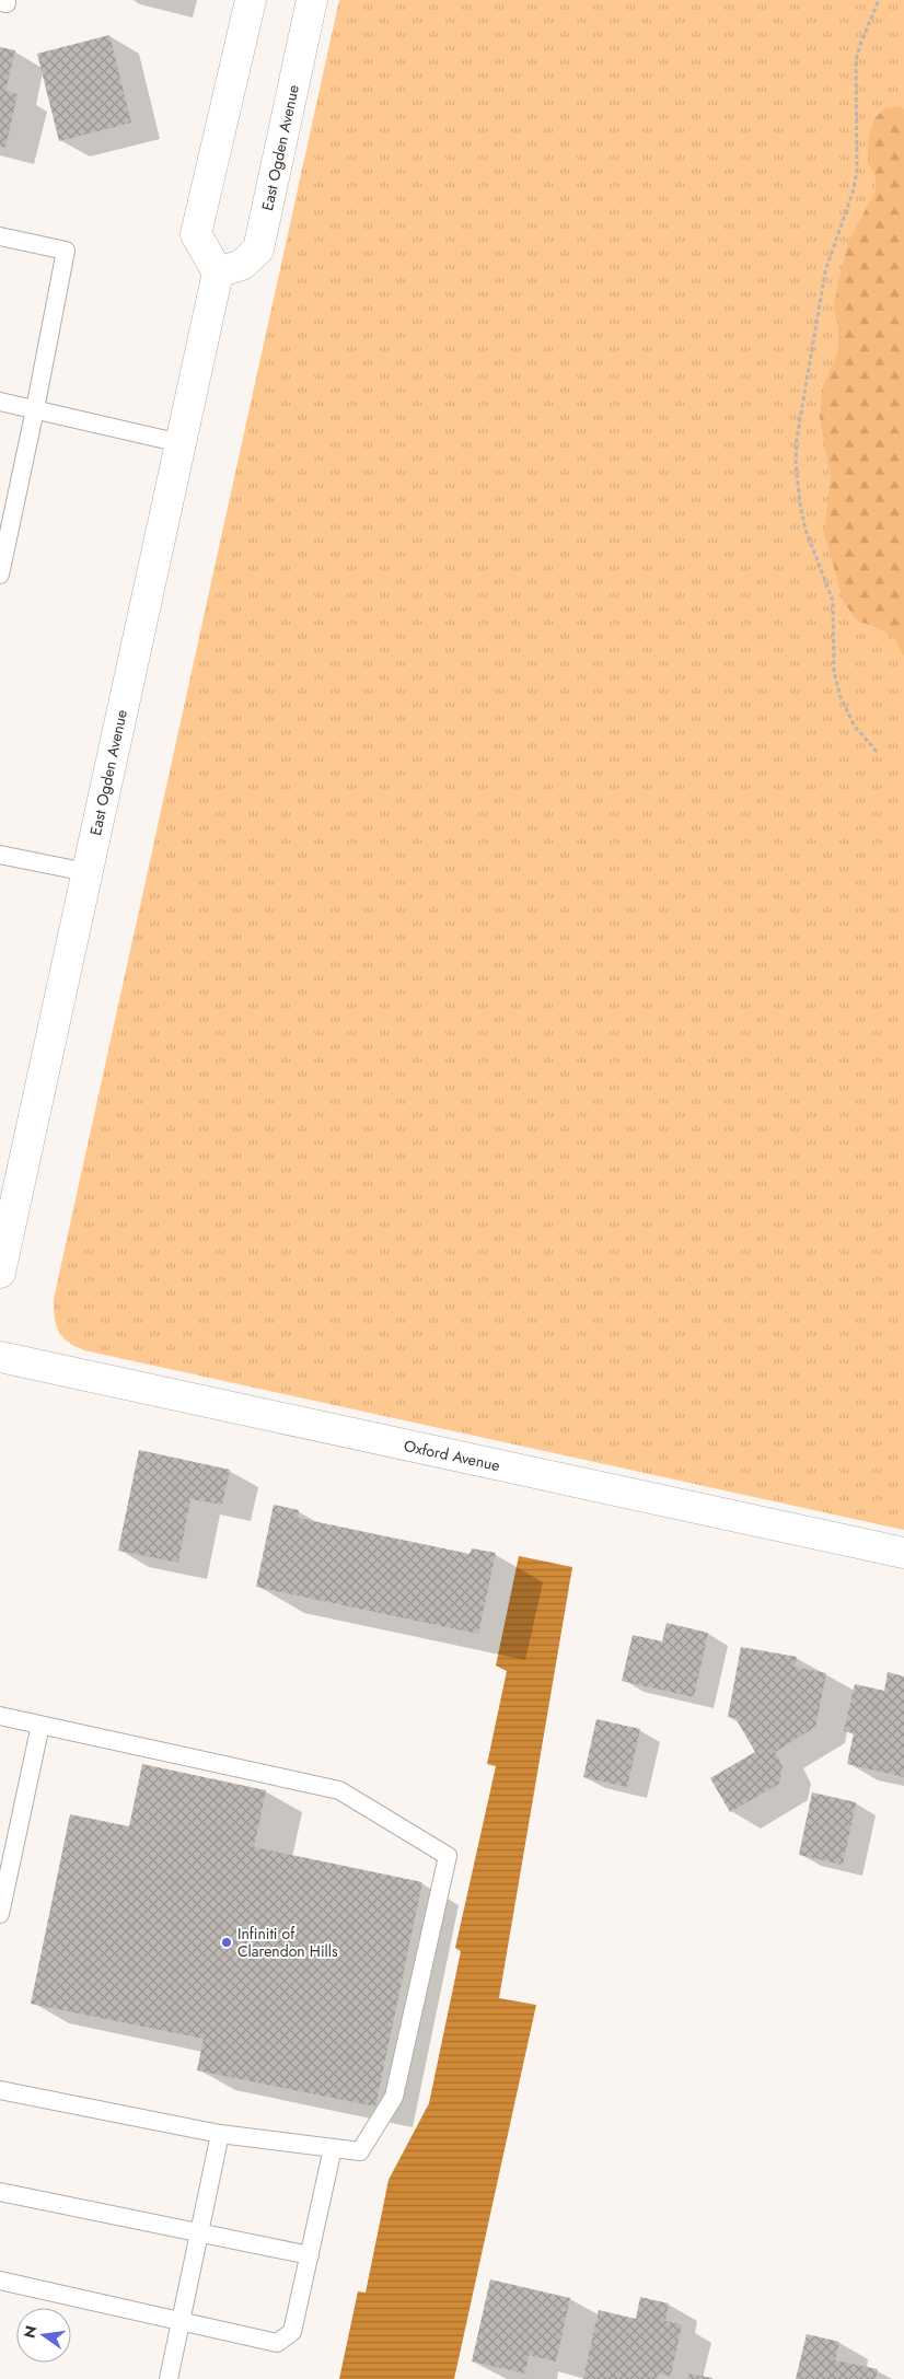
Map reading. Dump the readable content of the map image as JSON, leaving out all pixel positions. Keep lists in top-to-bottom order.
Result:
{
  "streets": {
    "main road": ["East Ogden Avenue", "Oxford Avenue"]
  },
  "places": ["Infiniti of Clarendon Hills"],
  "north": "left"
}
